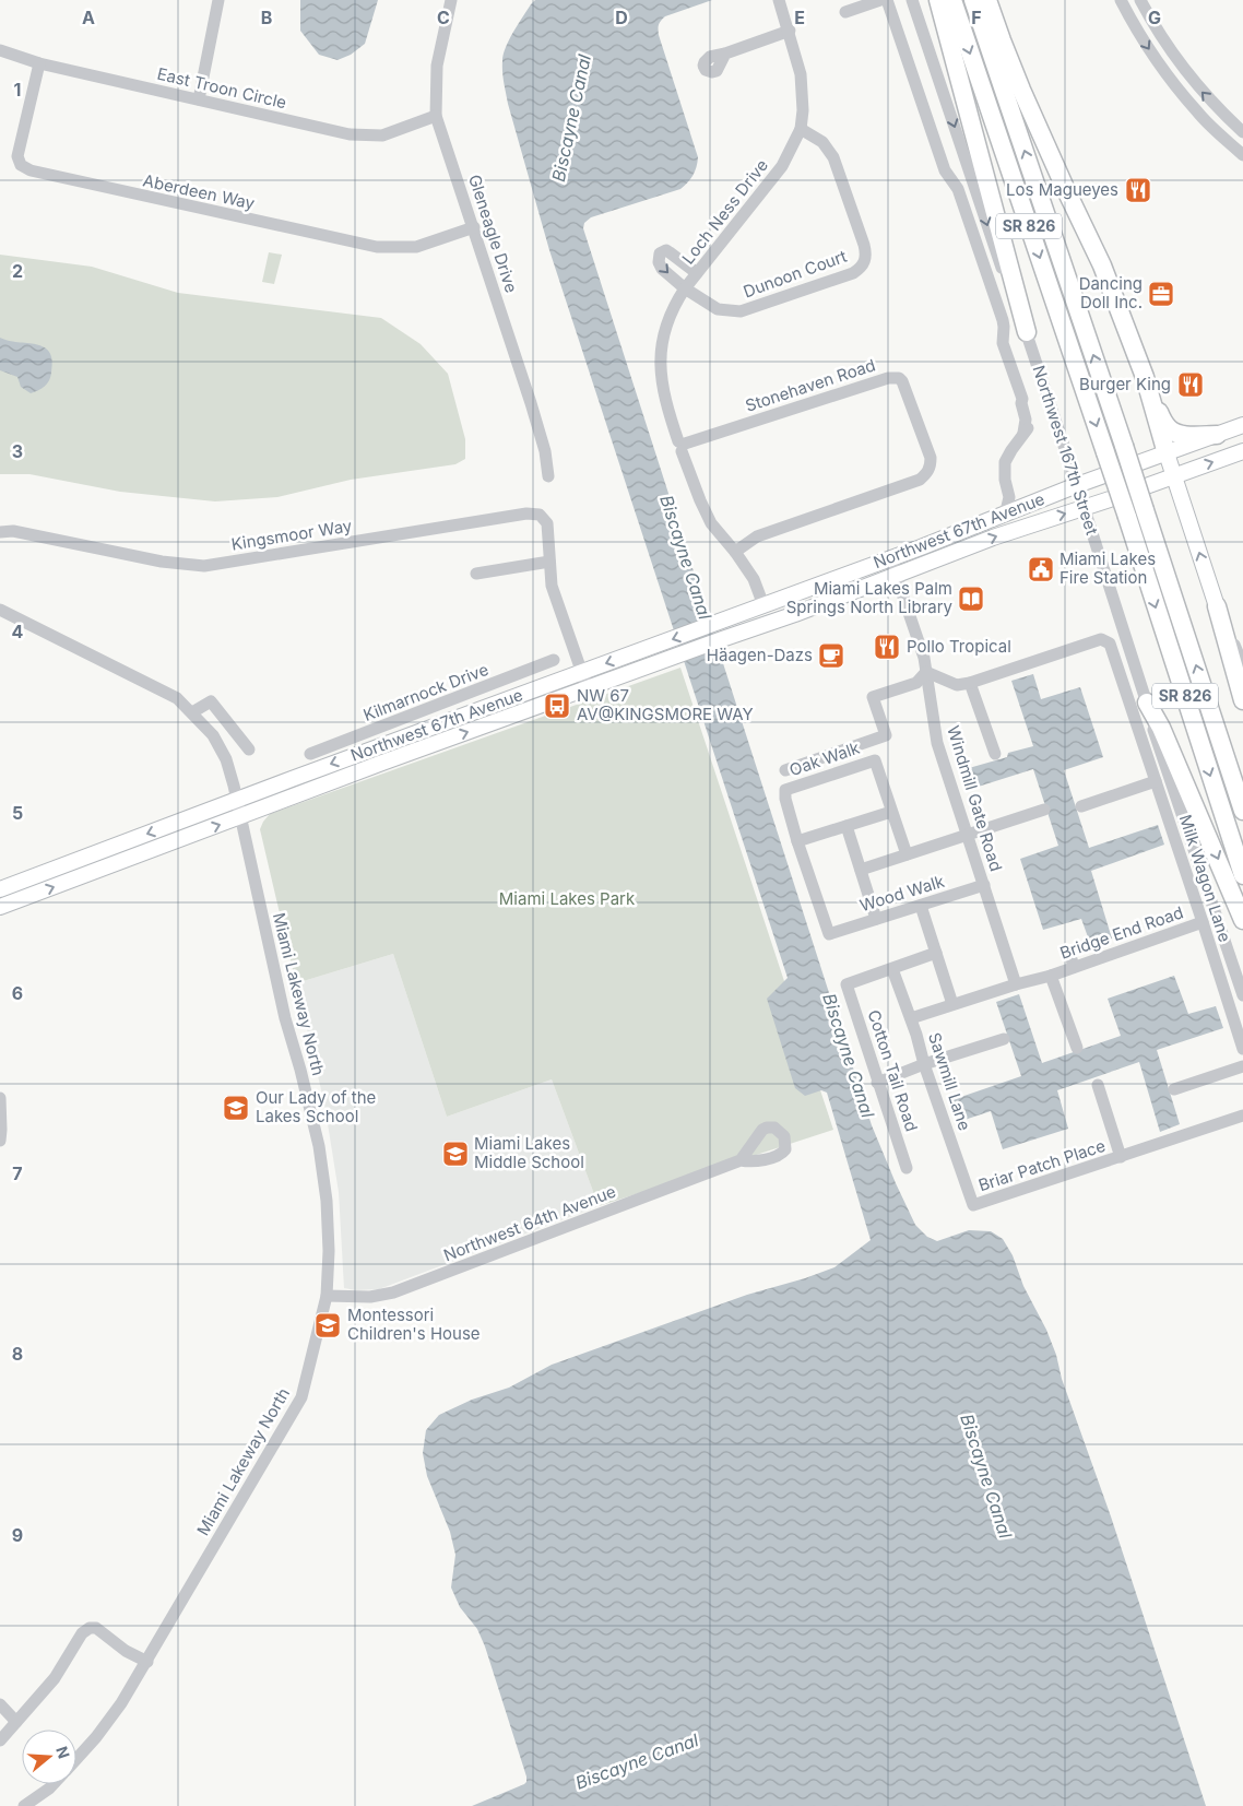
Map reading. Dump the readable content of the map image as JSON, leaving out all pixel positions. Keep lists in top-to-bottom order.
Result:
{
  "streets": {
    "highway": ["SR 826"],
    "main road": ["Northwest 67th Avenue"],
    "street": [
      "East Troon Circle",
      "Aberdeen Way",
      "Loch Ness Drive",
      "Gleneagle Drive",
      "Dunoon Court",
      "Stonehaven Road",
      "Northwest 167th Street",
      "Kingsmoor Way",
      "Kilmarnock Drive",
      "Oak Walk",
      "Windmill Gate Road",
      "Milk Wagon Lane",
      "Wood Walk",
      "Bridge End Road",
      "Miami Lakeway North",
      "Cotton Tail Road",
      "Sawmill Lane",
      "Briar Patch Place",
      "Northwest 64th Avenue"
    ]
  },
  "crossings": [
    ["East Troon Circle", "Aberdeen Way"],
    ["East Troon Circle", "Gleneagle Drive"],
    ["Aberdeen Way", "Gleneagle Drive"],
    ["Loch Ness Drive", "Dunoon Court"],
    ["Loch Ness Drive", "Stonehaven Road"],
    ["Loch Ness Drive", "Northwest 67th Avenue"],
    ["Northwest 167th Street", "Northwest 67th Avenue"],
    ["Northwest 67th Avenue", "Kingsmoor Way"],
    ["Northwest 67th Avenue", "Windmill Gate Road"],
    ["Northwest 67th Avenue", "Miami Lakeway North"],
    ["Oak Walk", "Wood Walk"],
    ["Windmill Gate Road", "Wood Walk"],
    ["Windmill Gate Road", "Bridge End Road"],
    ["Milk Wagon Lane", "Bridge End Road"],
    ["Bridge End Road", "Sawmill Lane"],
    ["Miami Lakeway North", "Northwest 64th Avenue"],
    ["Cotton Tail Road", "Sawmill Lane"],
    ["Sawmill Lane", "Briar Patch Place"]
  ],
  "water": ["Biscayne Canal"],
  "parks": ["Miami Lakes Park"],
  "places": {
    "restaurant": ["Los Magueyes", "Burger King", "Pollo Tropical"],
    "office": ["Dancing Doll Inc."],
    "public building": ["Miami Lakes Fire Station"],
    "library": ["Miami Lakes Palm Springs North Library"],
    "cafe": ["Häagen-Dazs"],
    "bus stop": ["NW 67 AV@KINGSMORE WAY"],
    "school or university": ["Our Lady of the Lakes School", "Miami Lakes Middle School", "Montessori Children's House"]
  },
  "north": "right",
  "grid": {
    "columns": [
      "A",
      "B",
      "C",
      "D",
      "E",
      "F",
      "G"
    ],
    "rows": [
      "1",
      "2",
      "3",
      "4",
      "5",
      "6",
      "7",
      "8",
      "9"
    ]
  }
}
